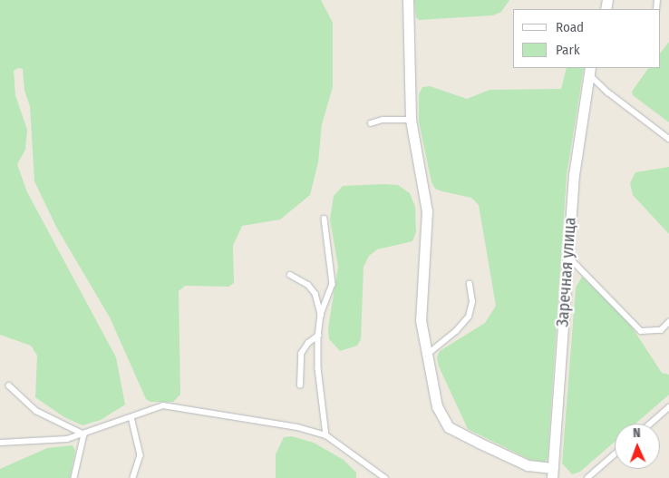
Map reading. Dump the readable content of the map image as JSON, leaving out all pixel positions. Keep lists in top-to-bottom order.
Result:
{
  "streets": {
    "street": ["Заречная улица"]
  },
  "legend": ["Road", "Park"],
  "north": "top"
}
